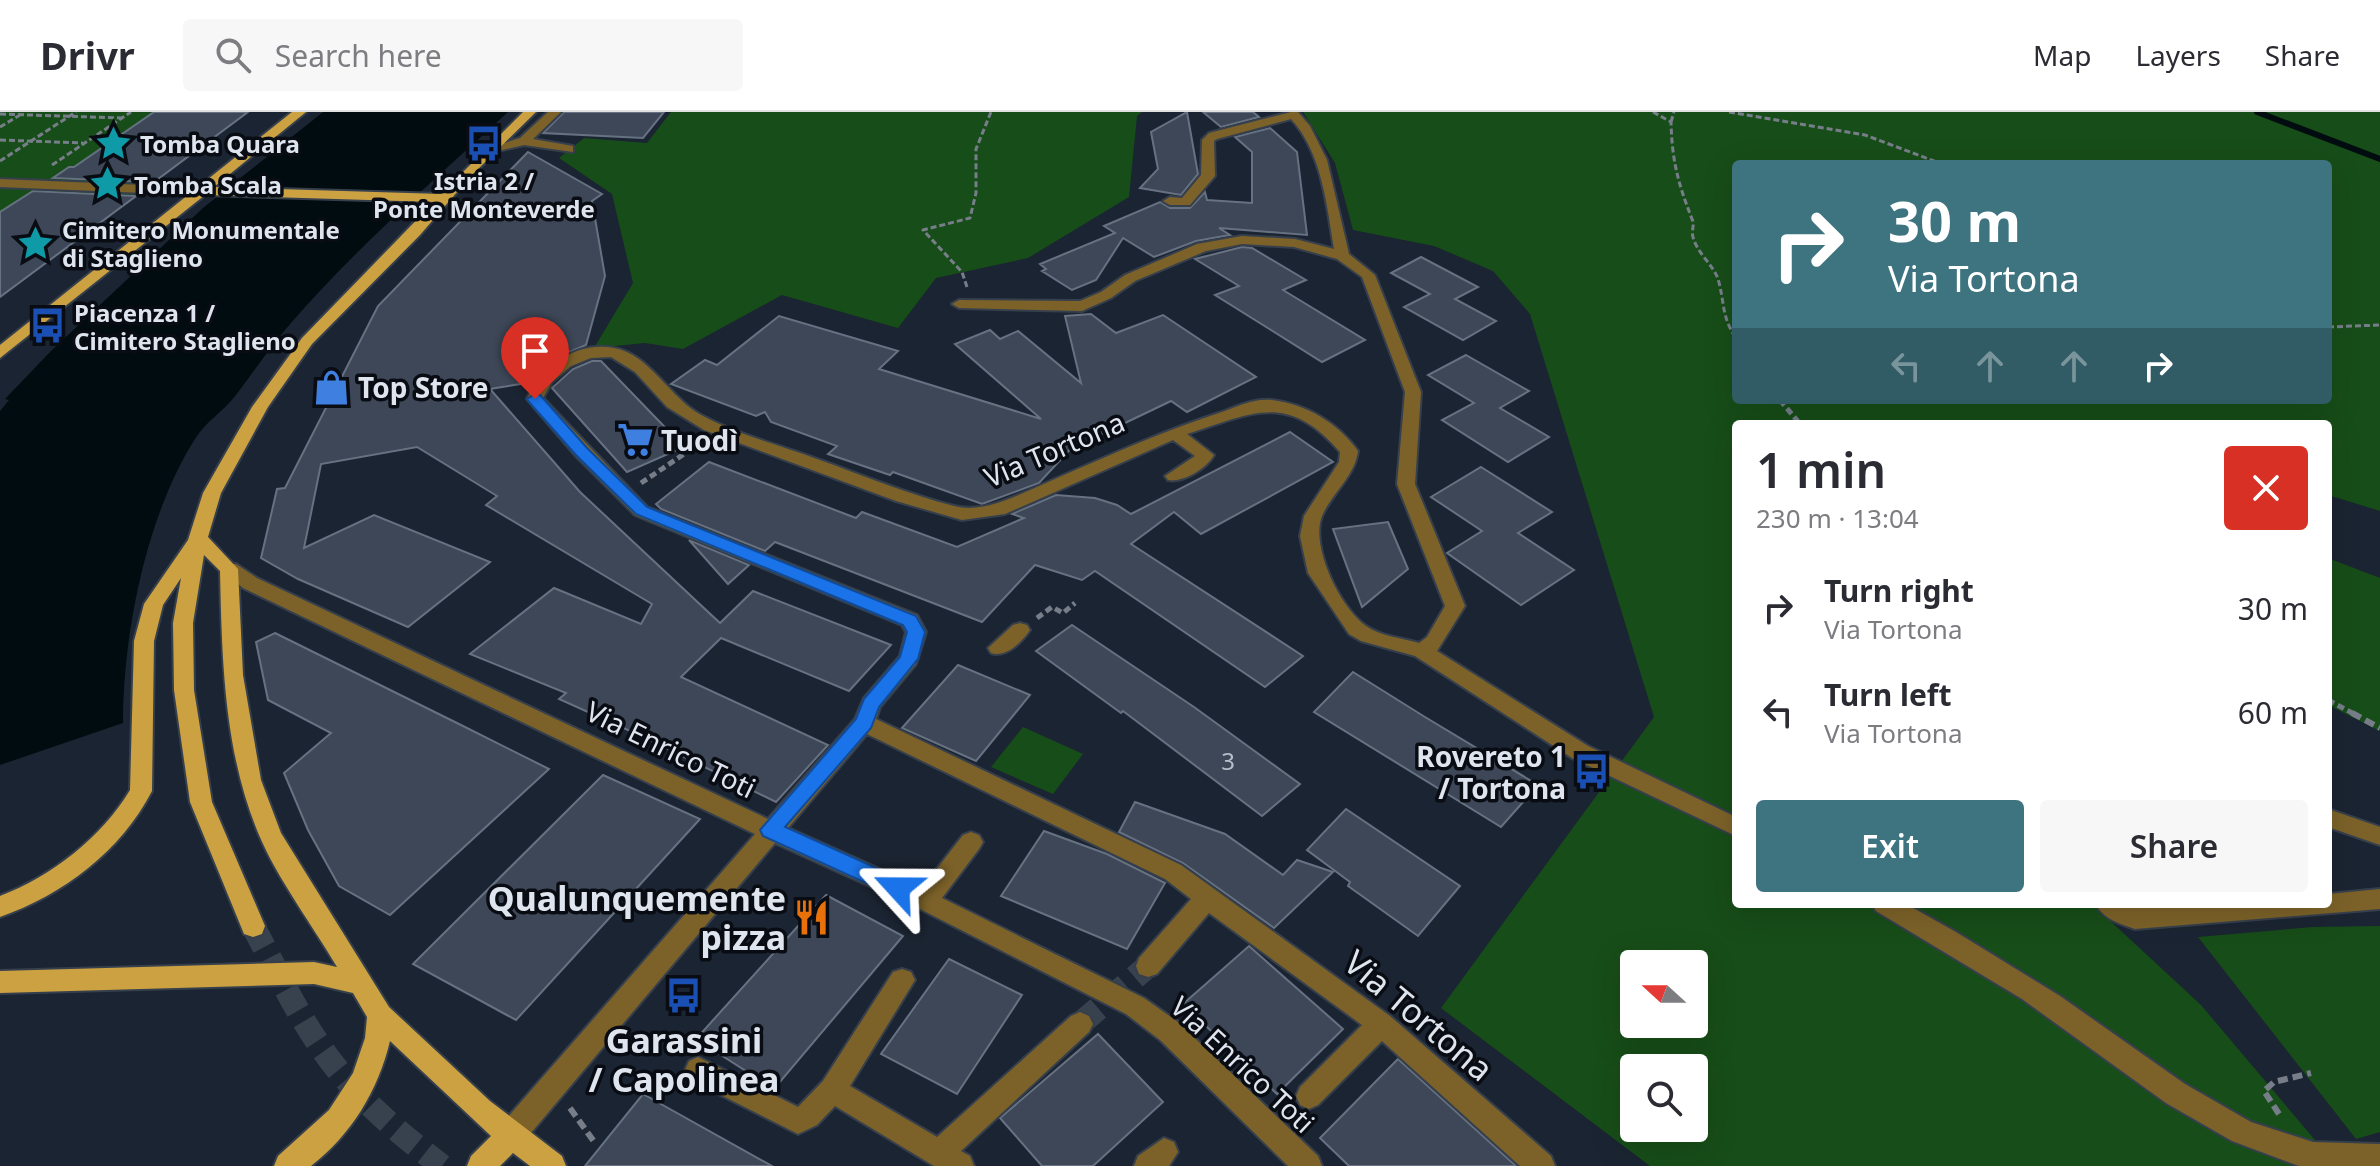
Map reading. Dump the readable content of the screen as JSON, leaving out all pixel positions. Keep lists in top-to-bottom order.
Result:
{
  "streets": {
    "street": ["Via Tortona", "Via Enrico Toti"]
  },
  "crossings": [
    ["Via Tortona", "Via Enrico Toti"]
  ],
  "places": {
    "place": ["Tomba Quara", "Tomba Scala", "Cimitero Monumentale di Staglieno"],
    "bus stop": [
      "Istria 2 / Ponte Monteverde",
      "Piacenza 1 / Cimitero Staglieno",
      "Rovereto 1 / Tortona",
      "Garassini / Capolinea"
    ],
    "shop": ["Top Store"],
    "supermarket": ["Tuodì"],
    "restaurant": ["Qualunquemente pizza"]
  },
  "house_numbers": ["3"],
  "north": "left",
  "page": {
    "header": "Drivr",
    "search": "Search here",
    "nav": ["Map", "Layers", "Share"],
    "turn": ["30 m", "Via Tortona"],
    "heading": ["1 min", "230 m · 13:04"],
    "list": [
      {
        "name": "Turn right",
        "note": "Via Tortona",
        "value": "30 m"
      },
      {
        "name": "Turn left",
        "note": "Via Tortona",
        "value": "60 m"
      }
    ],
    "buttons": ["Exit", "Share"]
  }
}
